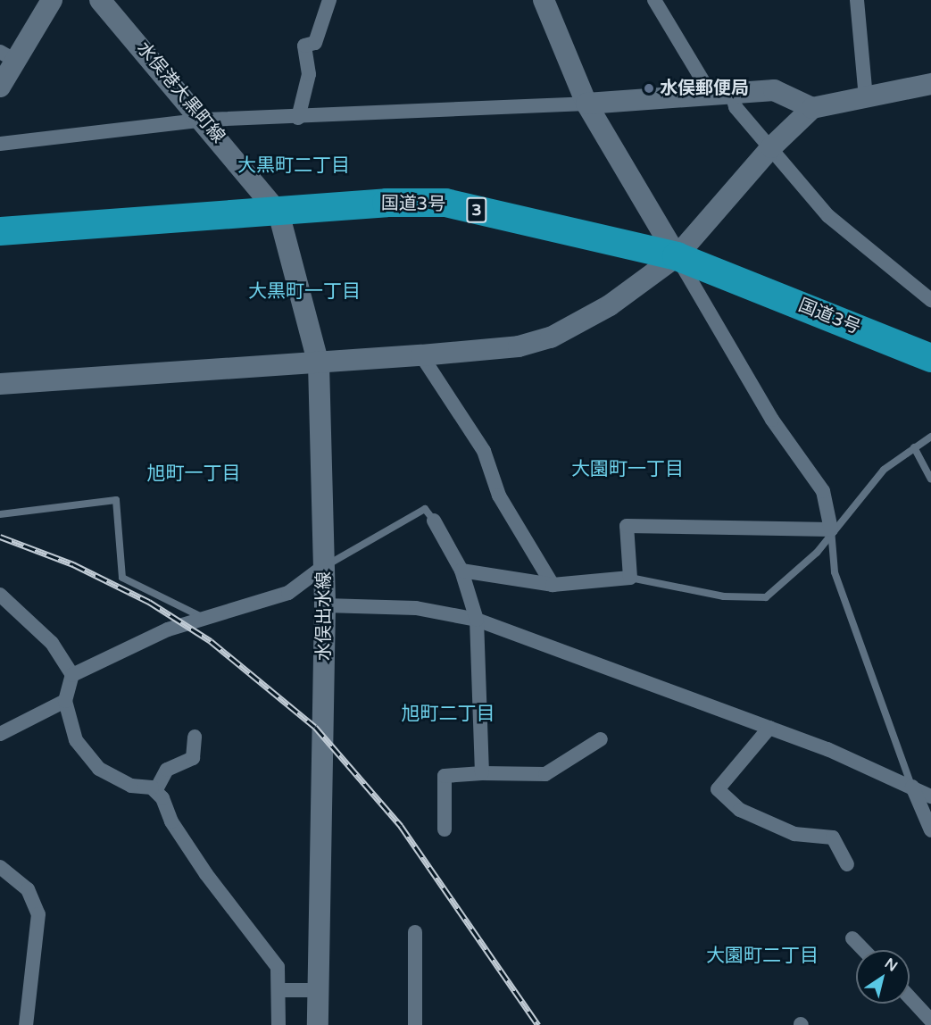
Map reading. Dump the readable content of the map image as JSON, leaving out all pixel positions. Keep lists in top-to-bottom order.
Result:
{
  "streets": {
    "highway": ["国道3号", "3"],
    "street": ["水俣港大黒町線", "水俣出水線"]
  },
  "crossings": [
    ["水俣港大黒町線", "国道3号"],
    ["水俣港大黒町線", "水俣出水線"],
    ["国道3号", "水俣出水線"]
  ],
  "districts": [
    "大黒町二丁目",
    "大黒町一丁目",
    "大園町一丁目",
    "旭町一丁目",
    "旭町二丁目",
    "大園町二丁目"
  ],
  "places": ["水俣郵便局"],
  "north": "top right"
}
